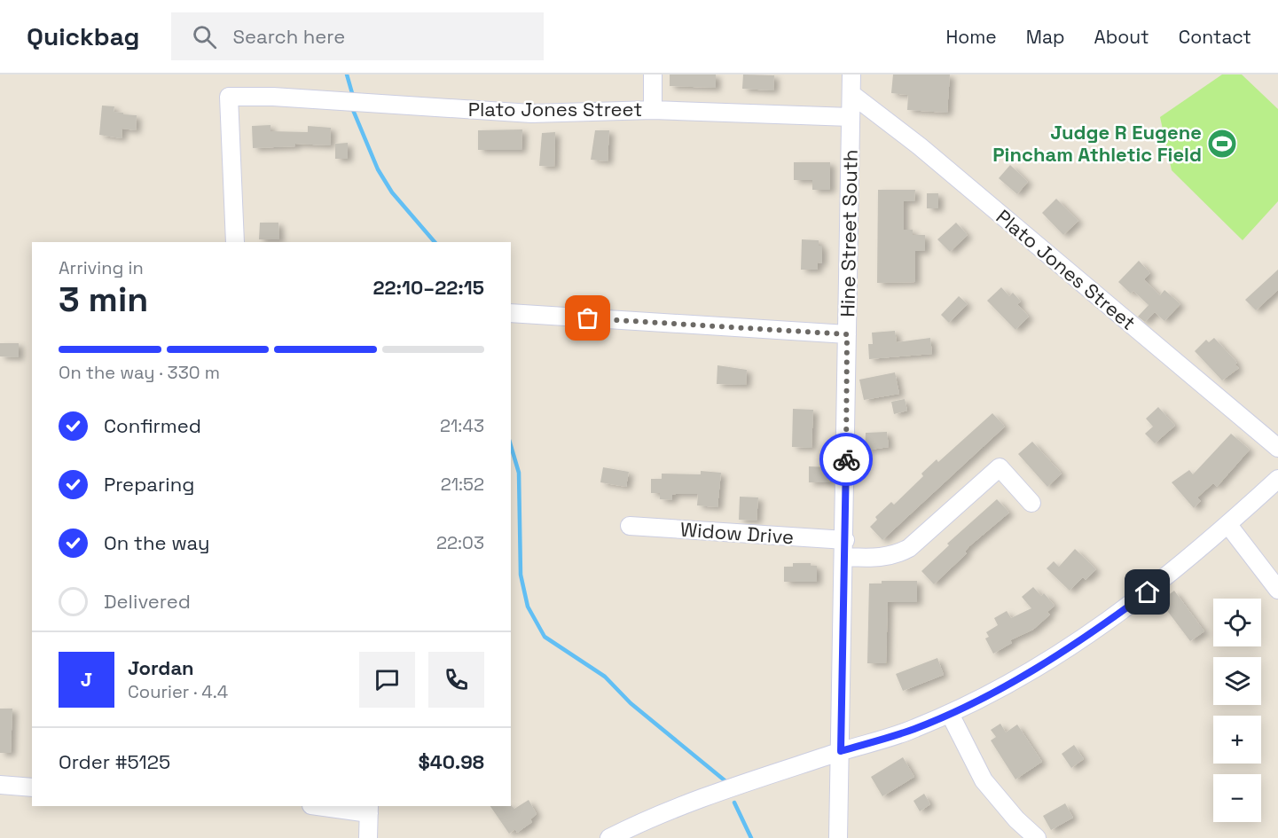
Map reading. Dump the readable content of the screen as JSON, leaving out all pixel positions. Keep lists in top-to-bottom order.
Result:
{
  "streets": {
    "street": ["Plato Jones Street", "Hine Street South", "Widow Drive"]
  },
  "crossings": [
    ["Plato Jones Street", "Hine Street South"],
    ["Hine Street South", "Widow Drive"]
  ],
  "places": {
    "sports": ["Judge R Eugene Pincham Athletic Field"]
  },
  "page": {
    "header": "Quickbag",
    "search": "Search here",
    "nav": [
      "Home",
      "Map",
      "About",
      "Contact"
    ],
    "heading": ["3 min", "Arriving in", "22:10–22:15"],
    "panel": [
      "Jordan",
      "Courier · 4.4",
      "Order #5125",
      "$40.98"
    ],
    "bar": "On the way · 330 m",
    "list": [
      ["Confirmed", "21:43"],
      ["Preparing", "21:52"],
      ["On the way", "22:03"],
      "Delivered"
    ],
    "map_buttons": ["+", "−"],
    "round": "J"
  }
}
